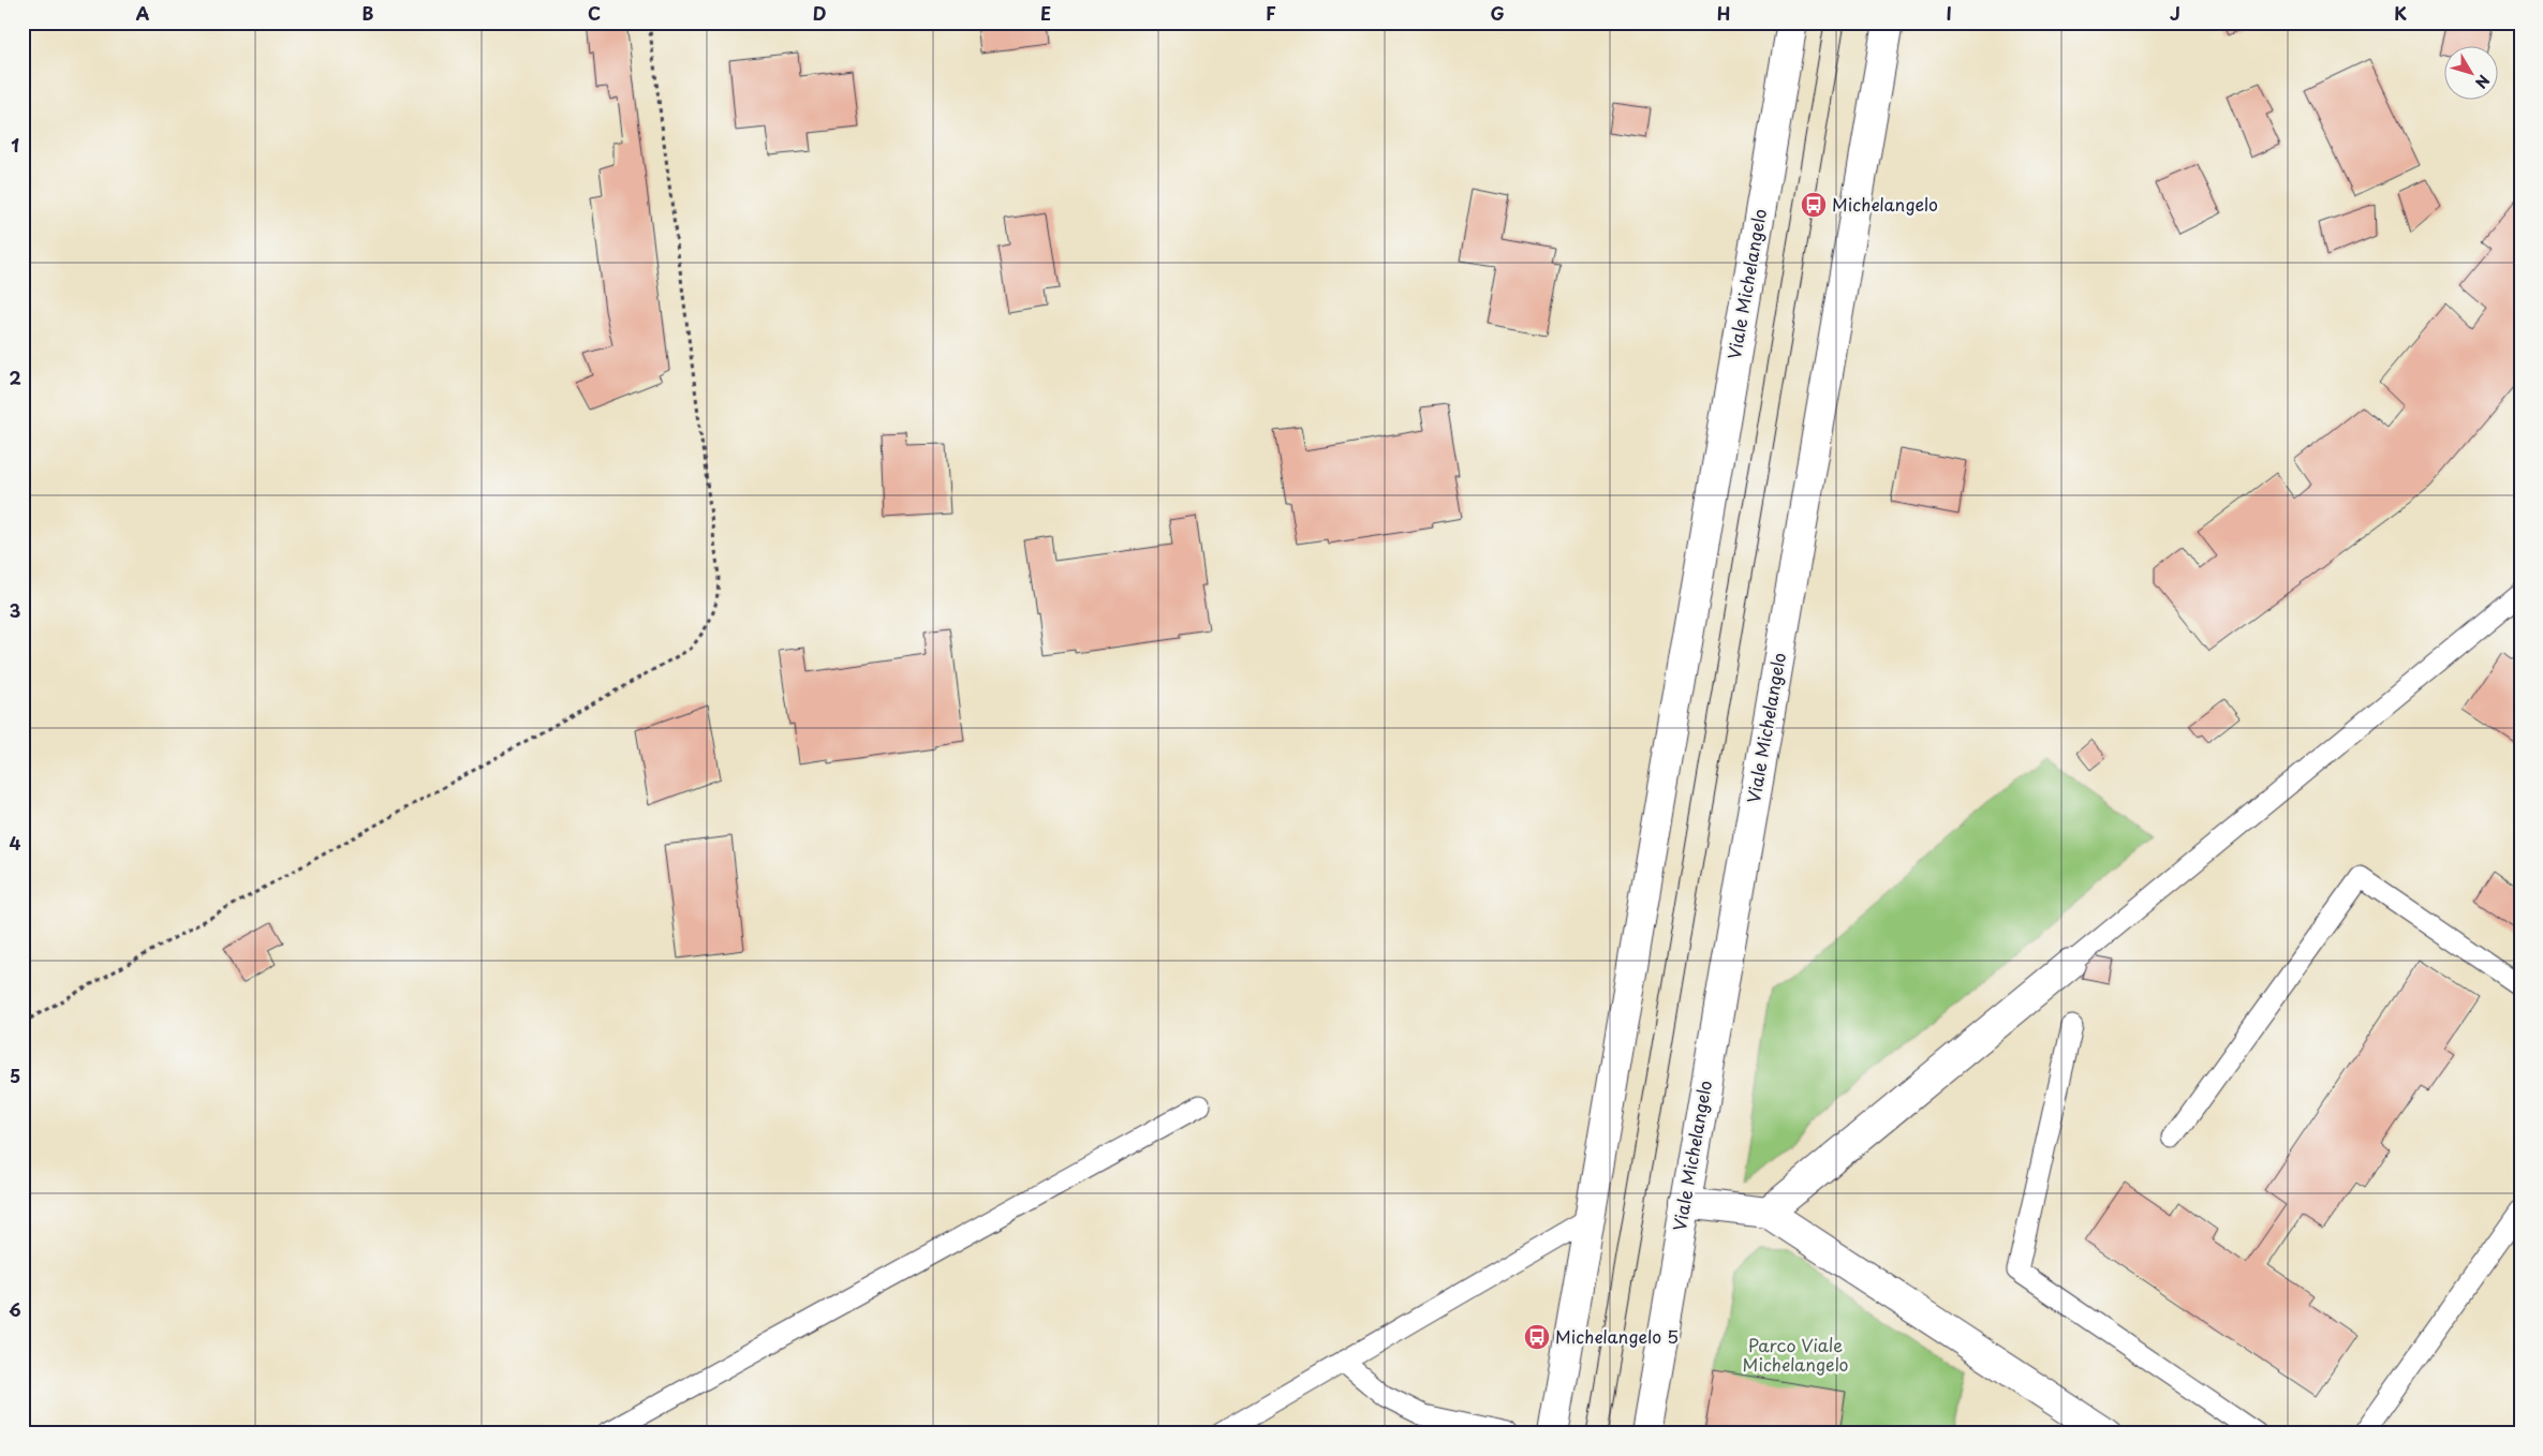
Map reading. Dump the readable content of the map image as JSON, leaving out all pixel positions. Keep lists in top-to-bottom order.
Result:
{
  "streets": {
    "street": ["Viale Michelangelo"]
  },
  "parks": ["Parco Viale Michelangelo"],
  "places": {
    "bus stop": ["Michelangelo", "Michelangelo 5"]
  },
  "north": "bottom right",
  "grid": {
    "columns": [
      "A",
      "B",
      "C",
      "D",
      "E",
      "F",
      "G",
      "H",
      "I",
      "J",
      "K"
    ],
    "rows": [
      "1",
      "2",
      "3",
      "4",
      "5",
      "6"
    ]
  }
}
